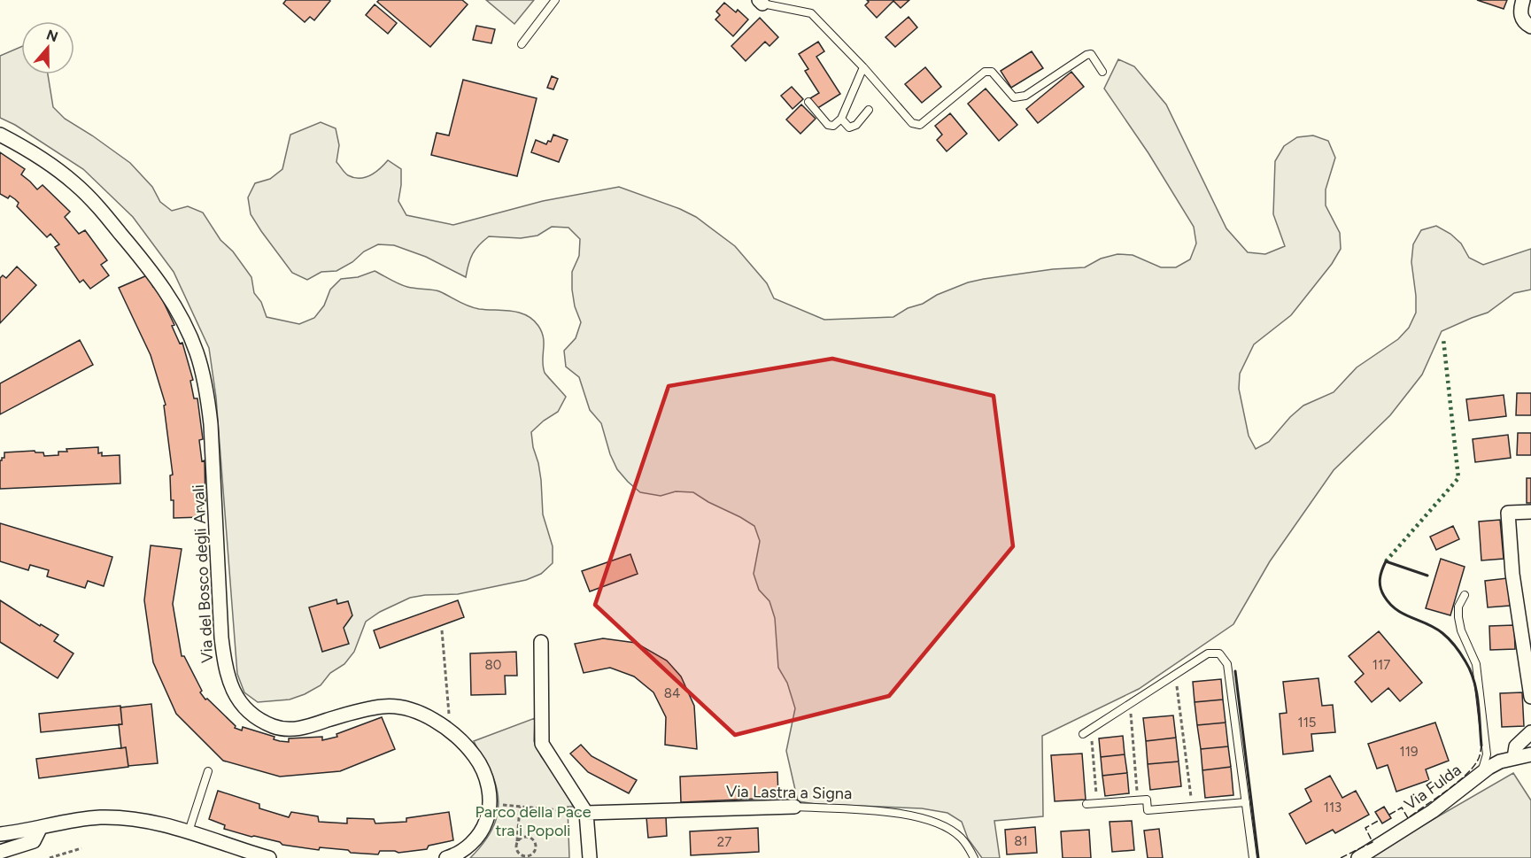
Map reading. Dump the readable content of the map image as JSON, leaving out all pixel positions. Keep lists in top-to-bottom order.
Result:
{
  "streets": {
    "street": ["Via del Bosco degli Arvali", "Via Fulda", "Via Lastra a Signa"]
  },
  "parks": ["Parco della Pace tra i Popoli"],
  "house_numbers": [
    "80",
    "117",
    "84",
    "115",
    "119",
    "113",
    "81",
    "27"
  ],
  "north": "top"
}
